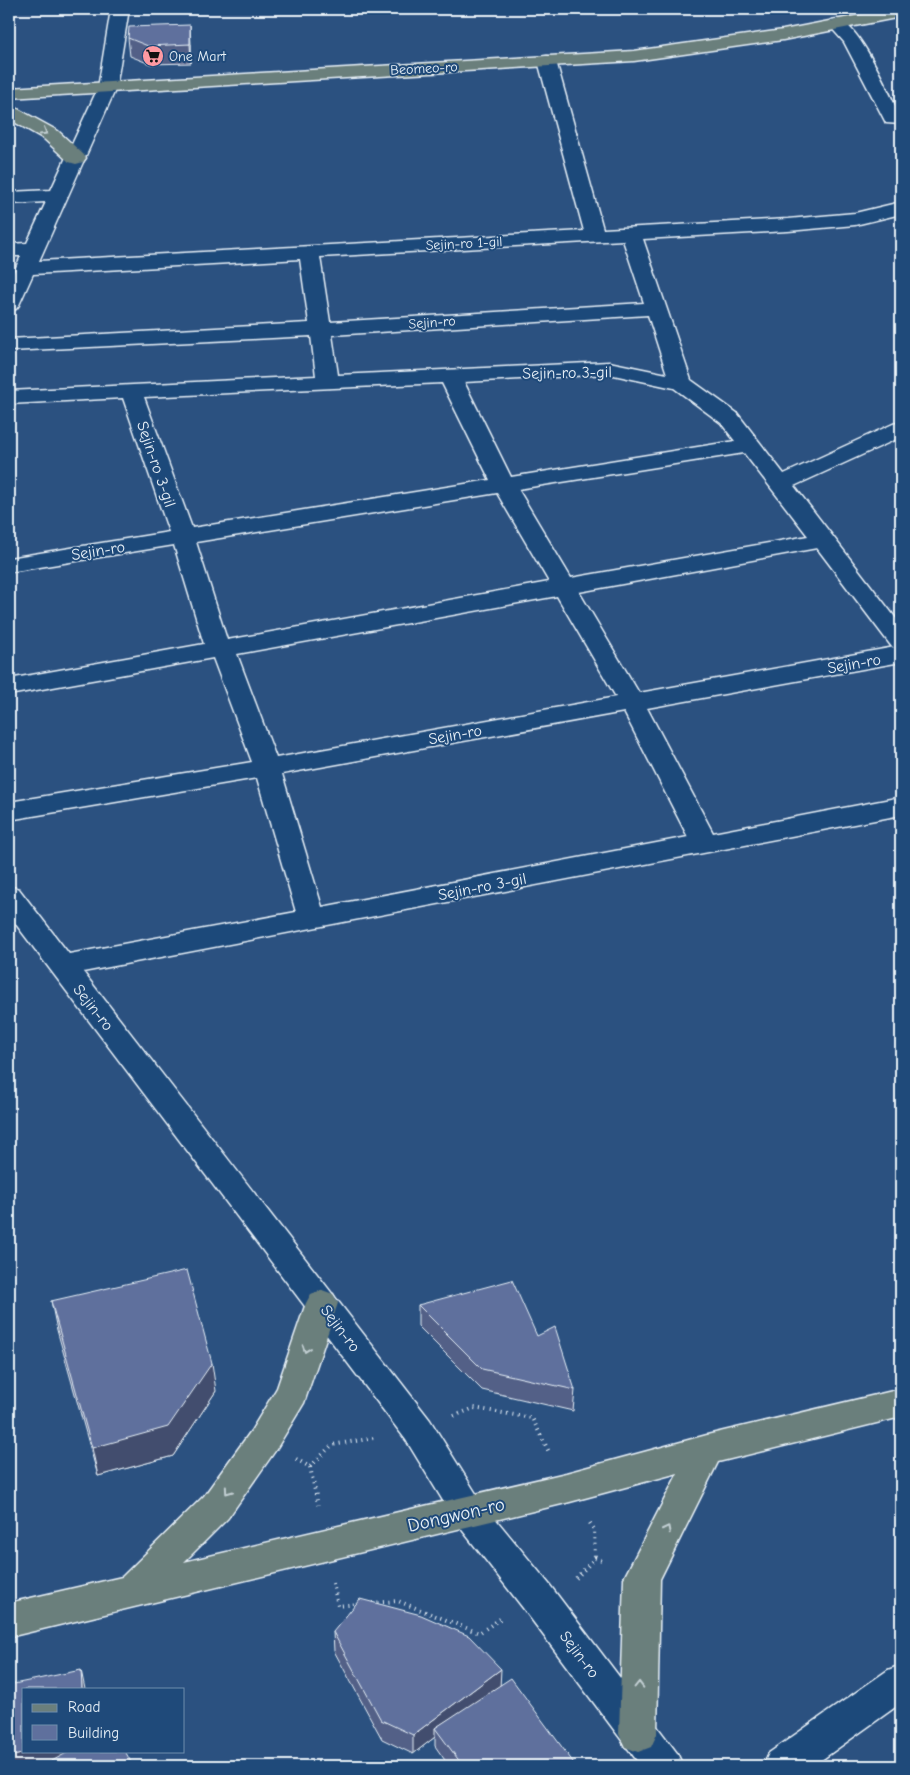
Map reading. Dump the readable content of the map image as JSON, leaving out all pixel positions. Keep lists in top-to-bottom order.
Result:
{
  "streets": {
    "main road": ["Beomeo-ro", "Dongwon-ro"],
    "street": ["Sejin-ro 1-gil", "Sejin-ro", "Sejin-ro 3-gil"]
  },
  "crossings": [
    ["Sejin-ro", "Sejin-ro 3-gil"],
    ["Sejin-ro", "Dongwon-ro"]
  ],
  "places": {
    "supermarket": ["One Mart"]
  },
  "legend": ["Road", "Building"]
}
